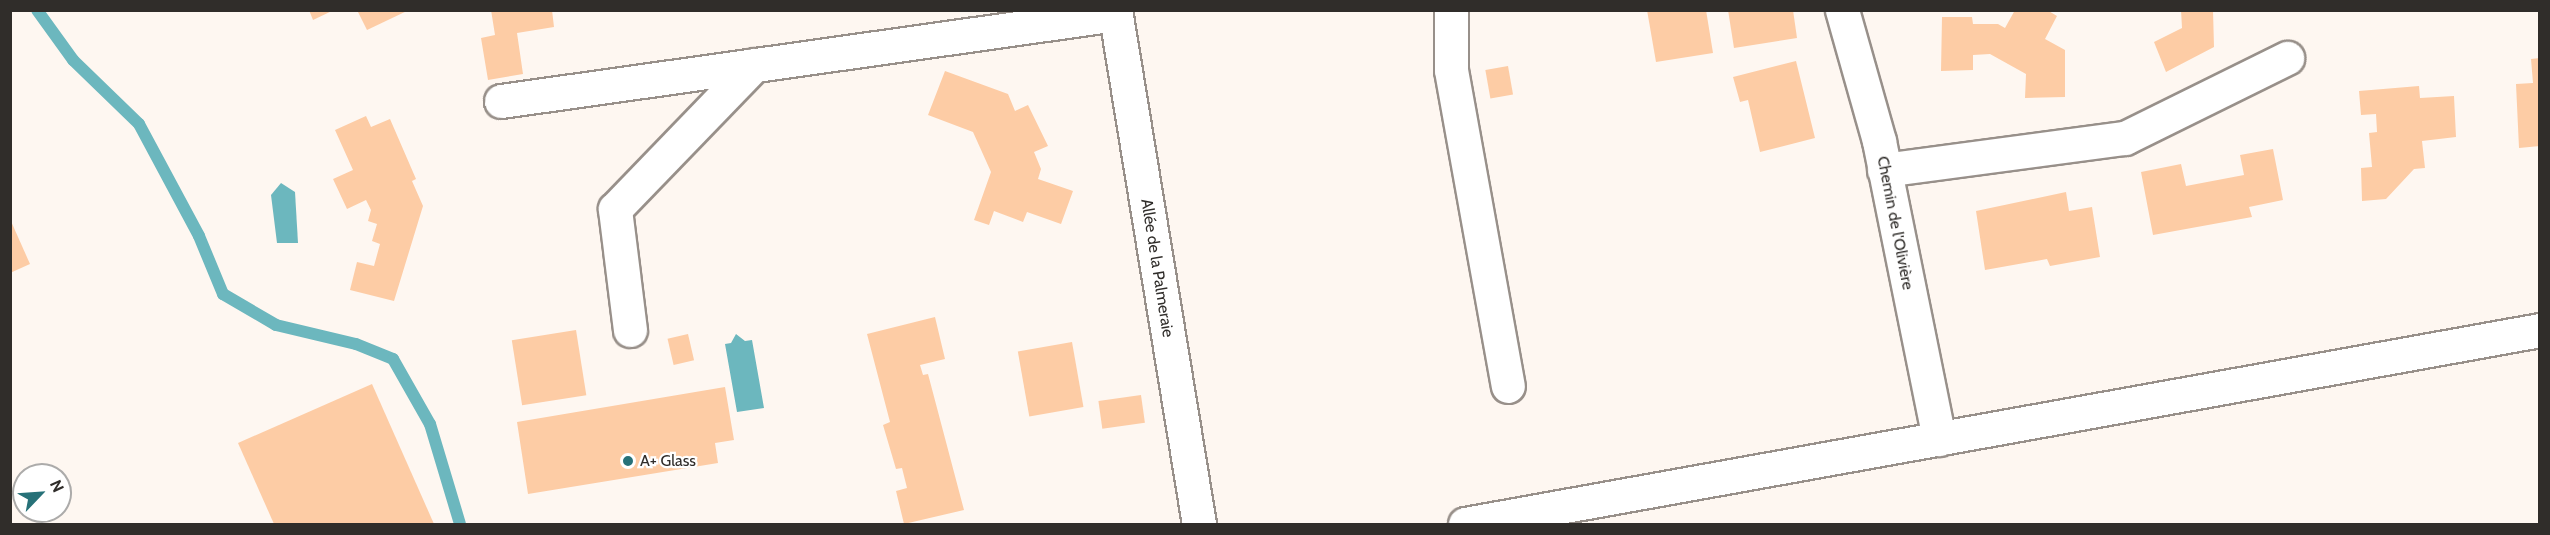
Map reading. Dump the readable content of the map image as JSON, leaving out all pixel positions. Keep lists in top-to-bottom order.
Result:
{
  "streets": {
    "street": ["Chemin de l'Olivière", "Allée de la Palmeraie"]
  },
  "places": ["A+ Glass"],
  "north": "top right"
}
